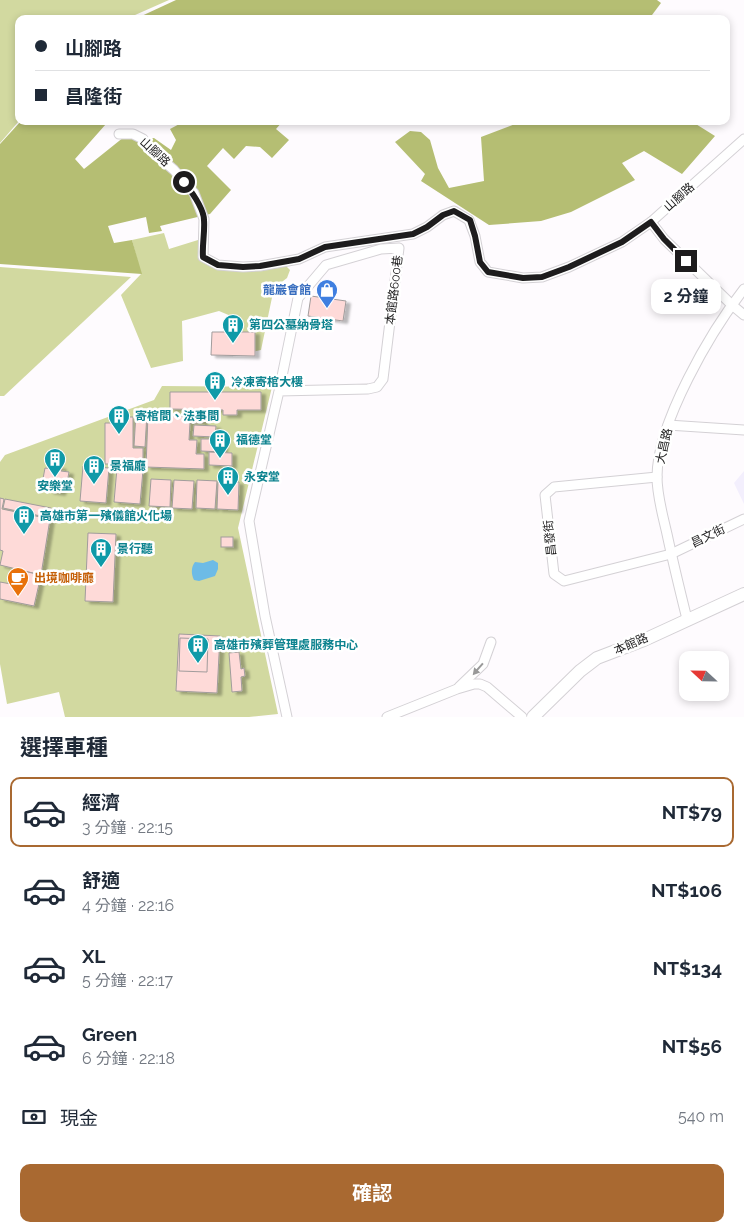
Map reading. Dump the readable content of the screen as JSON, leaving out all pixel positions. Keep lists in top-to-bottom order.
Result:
{
  "streets": {
    "street": [
      "山腳路",
      "本館路600巷",
      "大昌路",
      "昌文街",
      "昌發街",
      "本館路"
    ]
  },
  "crossings": [
    ["大昌路", "昌文街"],
    ["大昌路", "昌發街"],
    ["大昌路", "本館路"],
    ["昌文街", "昌發街"]
  ],
  "places": {
    "shop": ["龍巖會館"],
    "building": [
      "第四公墓納骨塔",
      "冷凍寄棺大樓",
      "寄棺間、法事間",
      "福德堂",
      "安樂堂",
      "景福廳",
      "永安堂",
      "高雄市第一殯儀館火化場",
      "景行聽",
      "高雄市殯葬管理處服務中心"
    ],
    "cafe": ["出境咖啡廳"]
  },
  "north": "left",
  "page": {
    "banner": ["山腳路", "昌隆街"],
    "bubble": "2 分鐘",
    "heading": "選擇車種",
    "list": [
      {
        "name": "經濟",
        "note": "3 分鐘 · 22:15",
        "value": "NT$79"
      },
      {
        "name": "舒適",
        "note": "4 分鐘 · 22:16",
        "value": "NT$106"
      },
      {
        "name": "XL",
        "note": "5 分鐘 · 22:17",
        "value": "NT$134"
      },
      {
        "name": "Green",
        "note": "6 分鐘 · 22:18",
        "value": "NT$56"
      }
    ],
    "pay": ["現金", "540 m"],
    "buttons": "確認"
  }
}
